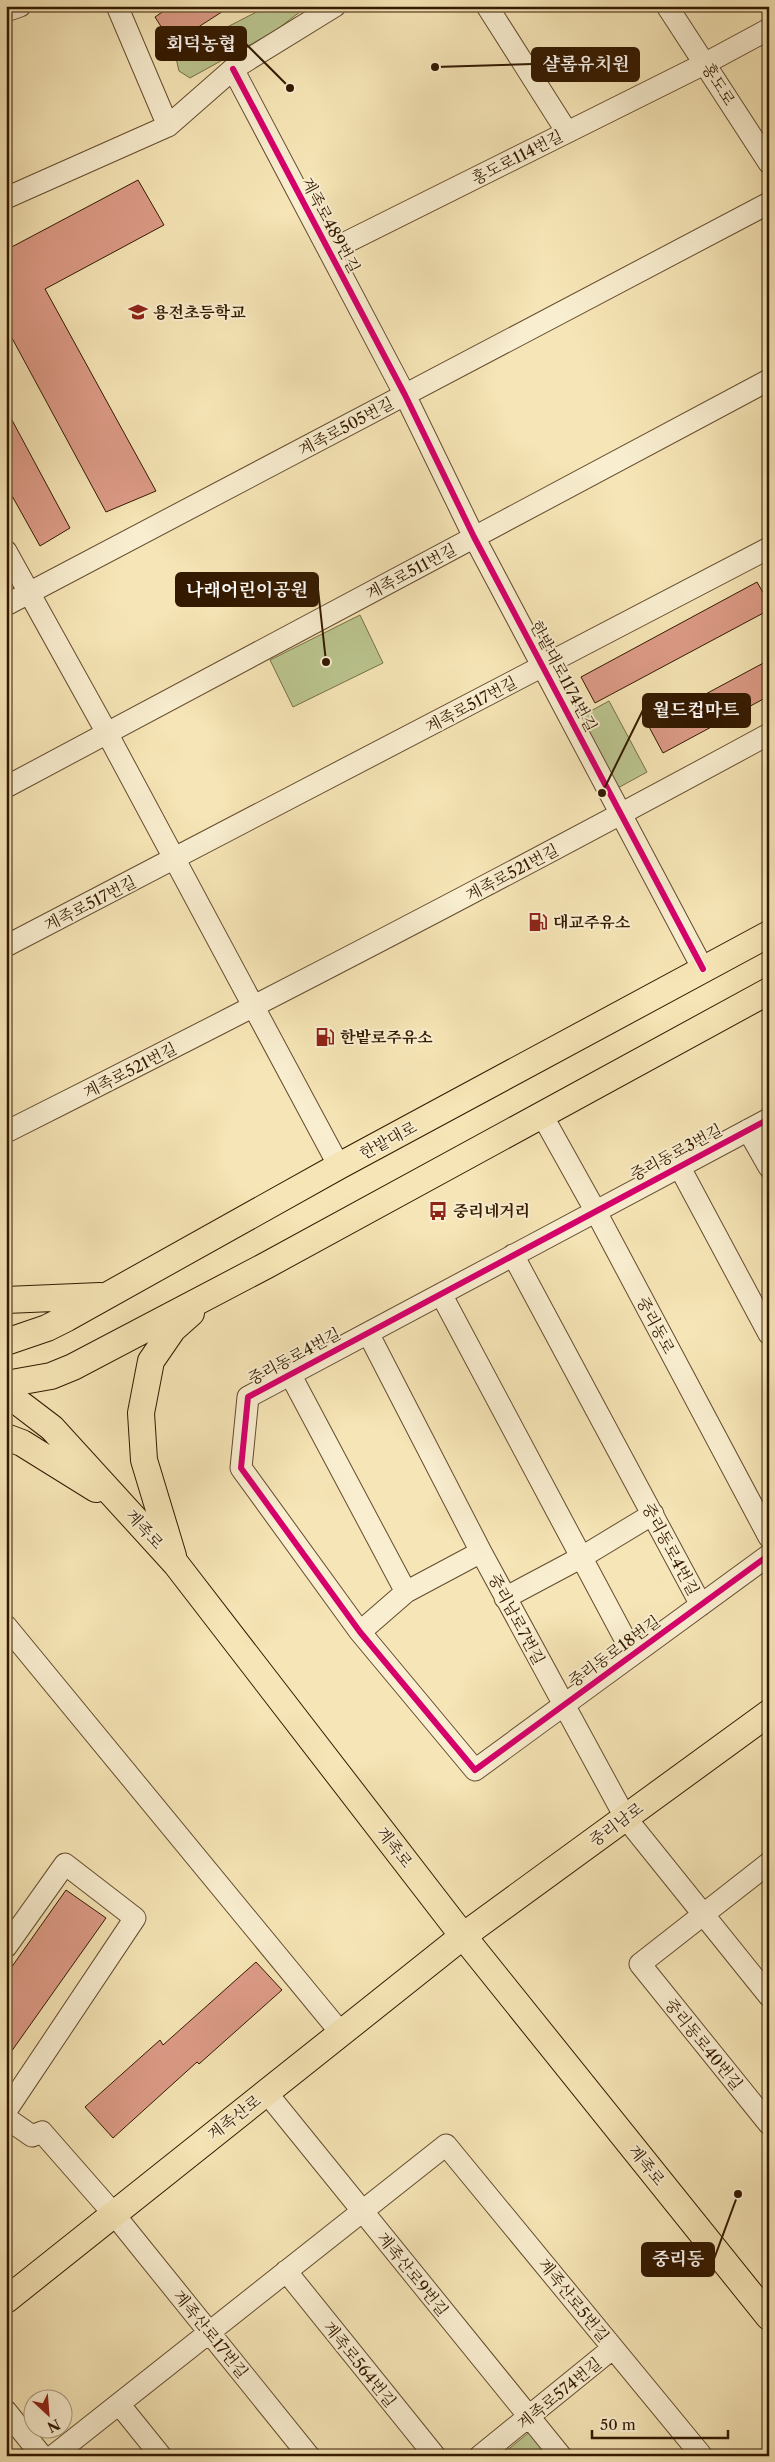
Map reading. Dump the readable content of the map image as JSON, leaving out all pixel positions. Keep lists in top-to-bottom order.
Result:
{
  "streets": {
    "main road": [
      "한밭대로",
      "계족로",
      "중리남로",
      "계족산로"
    ],
    "street": [
      "홍도로",
      "홍도로114번길",
      "계족로489번길",
      "계족로505번길",
      "계족로511번길",
      "한밭대로1174번길",
      "계족로517번길",
      "계족로521번길",
      "중리동로3번길",
      "중리동로",
      "중리동로4번길",
      "중리남로7번길",
      "중리동로18번길",
      "중리동로40번길",
      "계족산로9번길",
      "계족산로5번길",
      "계족산로17번길",
      "계족로564번길",
      "계족로574번길"
    ]
  },
  "crossings": [
    ["홍도로", "홍도로114번길"],
    ["홍도로114번길", "계족로489번길"],
    ["계족로489번길", "계족로505번길"],
    ["계족로489번길", "한밭대로1174번길"],
    ["계족로505번길", "한밭대로1174번길"],
    ["계족로511번길", "한밭대로1174번길"],
    ["한밭대로1174번길", "계족로517번길"],
    ["한밭대로1174번길", "계족로521번길"],
    ["한밭대로1174번길", "한밭대로"],
    ["중리동로3번길", "중리동로"],
    ["중리동로3번길", "중리동로4번길"],
    ["중리동로", "중리동로4번길"],
    ["중리동로4번길", "중리남로7번길"],
    ["중리동로4번길", "중리동로18번길"],
    ["계족로", "중리남로"],
    ["계족로", "계족산로"],
    ["중리남로7번길", "중리동로18번길"],
    ["중리남로7번길", "중리남로"],
    ["중리남로7번길", "중리동로40번길"],
    ["중리남로", "계족산로"],
    ["계족산로", "계족산로9번길"],
    ["계족산로", "계족산로17번길"],
    ["계족산로9번길", "계족산로5번길"],
    ["계족산로9번길", "계족로574번길"],
    ["계족산로5번길", "계족로574번길"]
  ],
  "places": {
    "other": [
      "샬롬유치원",
      "회덕농협",
      "나래어린이공원",
      "월드컵마트",
      "중리동"
    ],
    "school or university": ["용전초등학교"],
    "fuel station": ["대교주유소", "한밭로주유소"],
    "bus stop": ["중리네거리"]
  },
  "scale_bar": "50 m",
  "north": "bottom right"
}
